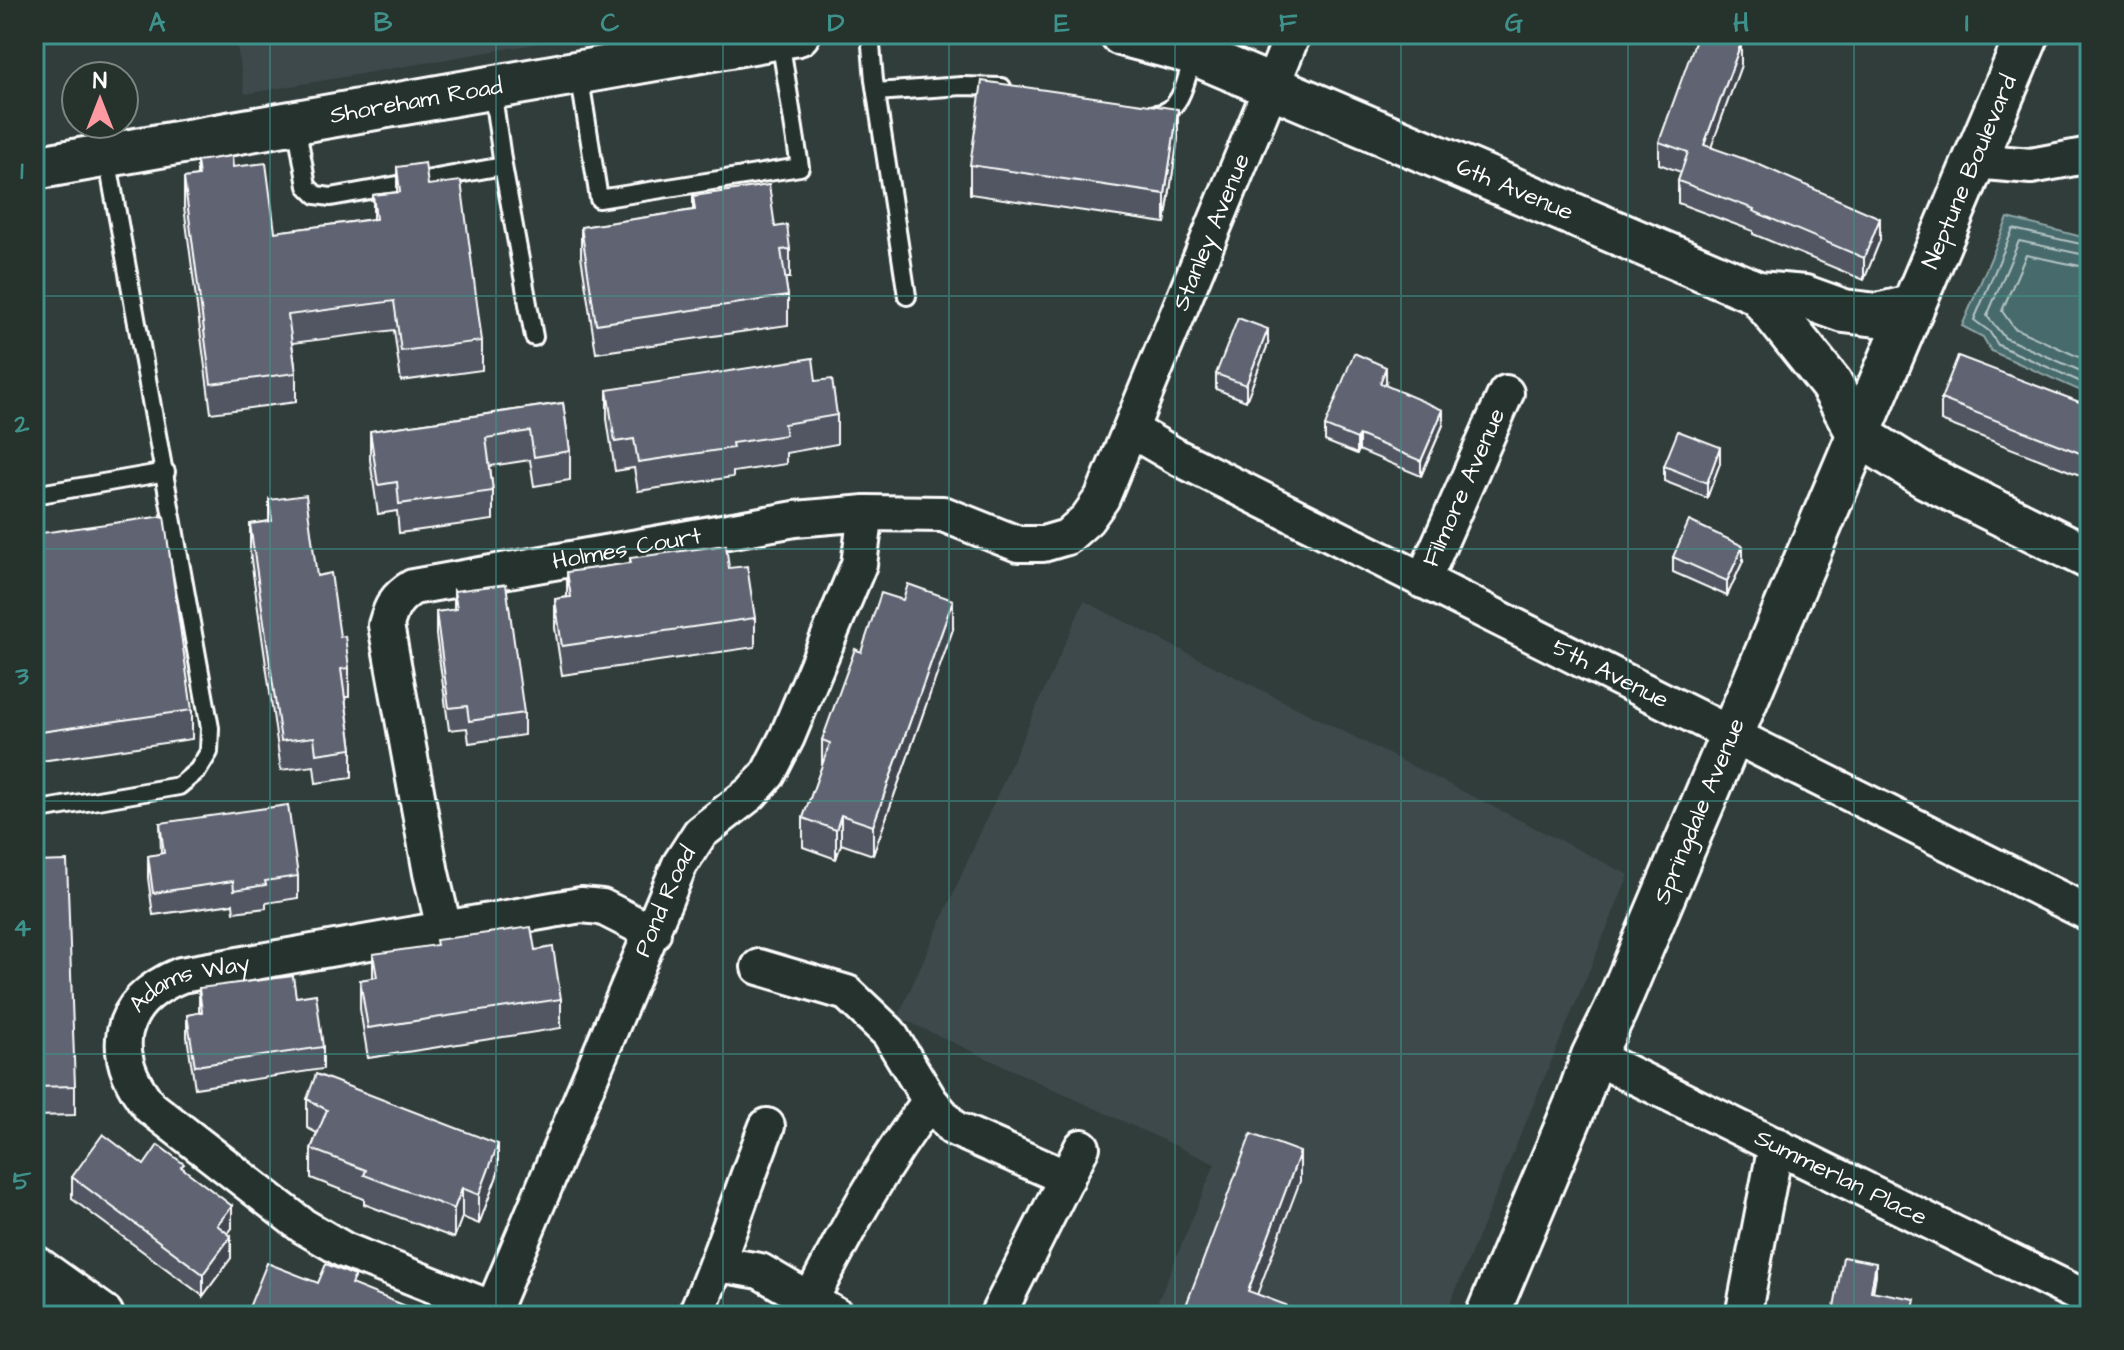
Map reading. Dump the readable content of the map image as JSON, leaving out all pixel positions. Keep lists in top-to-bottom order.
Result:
{
  "streets": {
    "street": [
      "Shoreham Road",
      "Neptune Boulevard",
      "6th Avenue",
      "Stanley Avenue",
      "Filmore Avenue",
      "Holmes Court",
      "5th Avenue",
      "Springdale Avenue",
      "Pond Road",
      "Adams Way",
      "Summerlan Place"
    ]
  },
  "crossings": [
    ["Neptune Boulevard", "6th Avenue"],
    ["Neptune Boulevard", "Springdale Avenue"],
    ["6th Avenue", "Stanley Avenue"],
    ["6th Avenue", "Springdale Avenue"],
    ["Stanley Avenue", "Holmes Court"],
    ["Stanley Avenue", "5th Avenue"],
    ["Filmore Avenue", "5th Avenue"],
    ["Holmes Court", "5th Avenue"],
    ["Holmes Court", "Pond Road"],
    ["Holmes Court", "Adams Way"],
    ["5th Avenue", "Springdale Avenue"],
    ["Springdale Avenue", "Summerlan Place"],
    ["Pond Road", "Adams Way"]
  ],
  "north": "top",
  "grid": {
    "columns": [
      "A",
      "B",
      "C",
      "D",
      "E",
      "F",
      "G",
      "H",
      "I"
    ],
    "rows": [
      "1",
      "2",
      "3",
      "4",
      "5"
    ]
  }
}
